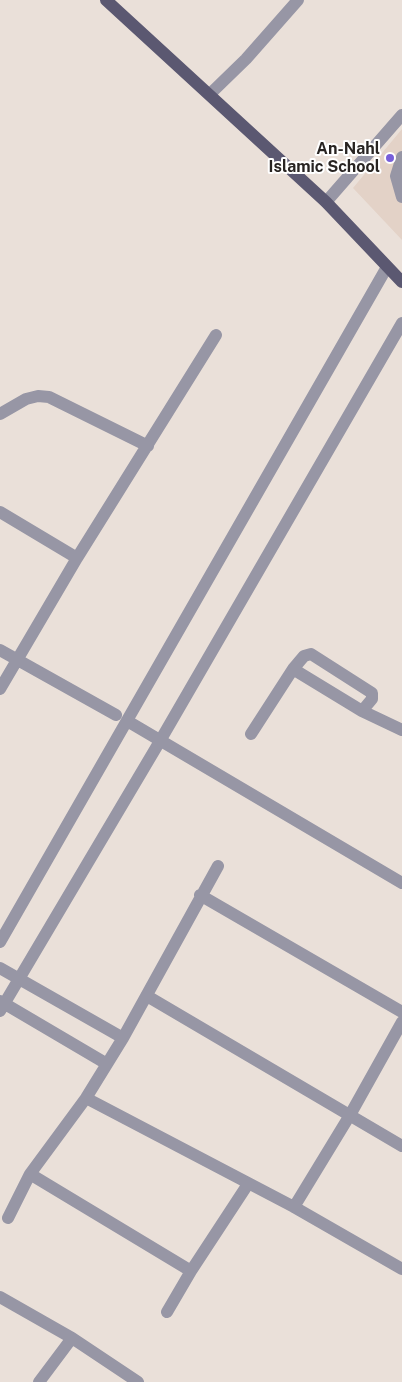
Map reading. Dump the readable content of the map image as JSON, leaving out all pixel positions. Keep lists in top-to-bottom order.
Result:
{
  "places": ["An-Nahl Islamic School"]
}
